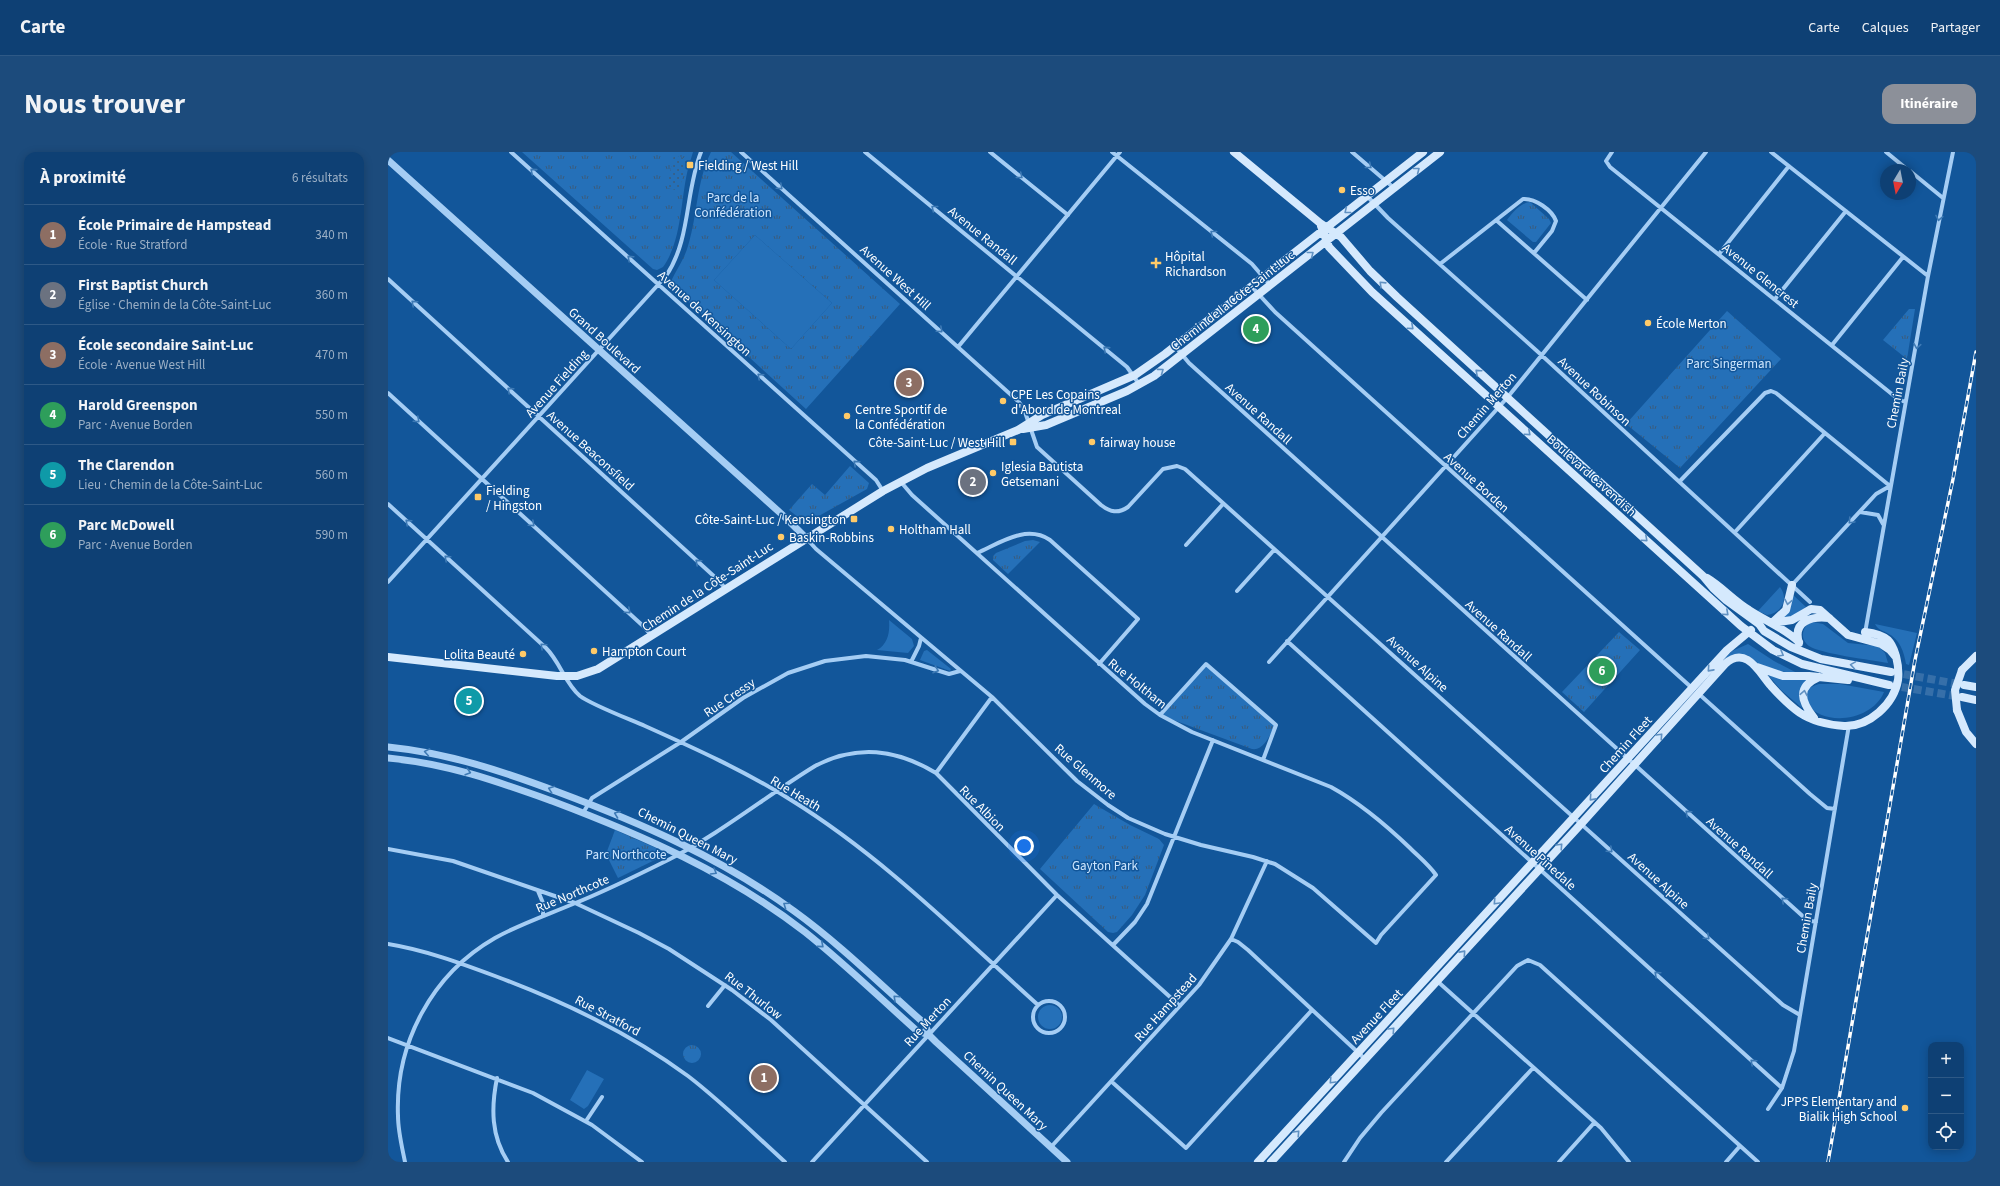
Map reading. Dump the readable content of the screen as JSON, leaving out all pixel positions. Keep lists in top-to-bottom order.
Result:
{
  "streets": {
    "main road": [
      "Chemin de la Côte-Saint-Luc",
      "Boulevard Cavendish",
      "Chemin Fleet",
      "Avenue Fleet"
    ],
    "street": [
      "Avenue Randall",
      "Avenue Glencrest",
      "Avenue West Hill",
      "Avenue de Kensington",
      "Grand Boulevard",
      "Avenue Fielding",
      "Avenue Robinson",
      "Chemin Baily",
      "Chemin Merton",
      "Avenue Beaconsfield",
      "Avenue Borden",
      "Avenue Alpine",
      "Rue Holtham",
      "Rue Cressy",
      "Rue Glenmore",
      "Rue Heath",
      "Rue Albion",
      "Chemin Queen Mary",
      "Avenue Pinedale",
      "Rue Northcote",
      "Rue Thurlow",
      "Rue Hampstead",
      "Rue Stratford",
      "Rue Merton"
    ]
  },
  "crossings": [
    ["Avenue Randall", "Chemin de la Côte-Saint-Luc"],
    ["Avenue Randall", "Chemin Baily"],
    ["Avenue Randall", "Chemin Merton"],
    ["Avenue Randall", "Chemin Fleet"],
    ["Avenue Glencrest", "Chemin Baily"],
    ["Avenue Glencrest", "Chemin Merton"],
    ["Avenue West Hill", "Chemin de la Côte-Saint-Luc"],
    ["Avenue West Hill", "Avenue Alpine"],
    ["Chemin de la Côte-Saint-Luc", "Avenue de Kensington"],
    ["Chemin de la Côte-Saint-Luc", "Grand Boulevard"],
    ["Chemin de la Côte-Saint-Luc", "Avenue Robinson"],
    ["Chemin de la Côte-Saint-Luc", "Avenue Beaconsfield"],
    ["Chemin de la Côte-Saint-Luc", "Boulevard Cavendish"],
    ["Chemin de la Côte-Saint-Luc", "Avenue Borden"],
    ["Chemin de la Côte-Saint-Luc", "Avenue Alpine"],
    ["Chemin de la Côte-Saint-Luc", "Rue Holtham"],
    ["Chemin de la Côte-Saint-Luc", "Rue Glenmore"],
    ["Chemin de la Côte-Saint-Luc", "Rue Heath"],
    ["Avenue de Kensington", "Avenue Fielding"],
    ["Grand Boulevard", "Avenue Fielding"],
    ["Grand Boulevard", "Rue Glenmore"],
    ["Avenue Fielding", "Avenue Beaconsfield"],
    ["Avenue Fielding", "Rue Heath"],
    ["Avenue Robinson", "Chemin Merton"],
    ["Chemin Baily", "Avenue Alpine"],
    ["Chemin Baily", "Avenue Pinedale"],
    ["Chemin Merton", "Boulevard Cavendish"],
    ["Chemin Merton", "Avenue Borden"],
    ["Chemin Merton", "Avenue Alpine"],
    ["Chemin Merton", "Avenue Pinedale"],
    ["Boulevard Cavendish", "Chemin Fleet"],
    ["Avenue Borden", "Chemin Fleet"],
    ["Avenue Alpine", "Chemin Fleet"],
    ["Rue Holtham", "Rue Glenmore"],
    ["Rue Cressy", "Rue Glenmore"],
    ["Rue Cressy", "Rue Heath"],
    ["Rue Cressy", "Chemin Queen Mary"],
    ["Chemin Fleet", "Avenue Pinedale"],
    ["Chemin Fleet", "Avenue Fleet"],
    ["Rue Glenmore", "Rue Hampstead"],
    ["Rue Heath", "Rue Albion"],
    ["Rue Heath", "Rue Northcote"],
    ["Rue Heath", "Rue Merton"],
    ["Rue Albion", "Rue Northcote"],
    ["Rue Albion", "Rue Hampstead"],
    ["Rue Albion", "Rue Merton"],
    ["Chemin Queen Mary", "Rue Northcote"],
    ["Chemin Queen Mary", "Rue Hampstead"],
    ["Chemin Queen Mary", "Rue Merton"],
    ["Rue Northcote", "Rue Thurlow"],
    ["Rue Northcote", "Rue Stratford"],
    ["Rue Thurlow", "Rue Merton"]
  ],
  "one_way": [
    "Avenue Randall",
    "Avenue West Hill",
    "Avenue de Kensington",
    "Avenue Beaconsfield",
    "Avenue Pinedale"
  ],
  "parks": [
    "Parc de la Confédération",
    "Parc Singerman",
    "Parc Northcote",
    "Gayton Park"
  ],
  "places": {
    "transit": [
      "Fielding / West Hill",
      "Côte-Saint-Luc / West Hill",
      "Fielding / Hingston",
      "Côte-Saint-Luc / Kensington"
    ],
    "other": [
      "Esso",
      "École Merton",
      "CPE Les Copains d'Abord de Montreal",
      "Centre Sportif de la Confédération",
      "fairway house",
      "Iglesia Bautista Getsemani",
      "Holtham Hall",
      "Baskin-Robbins",
      "Hampton Court",
      "Lolita Beauté",
      "JPPS Elementary and Bialik High School"
    ],
    "health": ["Hôpital Richardson"]
  },
  "north": "bottom",
  "page": {
    "header": "Carte",
    "nav": ["Carte", "Calques", "Partager"],
    "title": "Nous trouver",
    "buttons": "Itinéraire",
    "heading": ["À proximité", "6 résultats"],
    "list": [
      {
        "mark": "1",
        "name": "École Primaire de Hampstead",
        "note": "École · Rue Stratford",
        "value": "340 m"
      },
      {
        "mark": "2",
        "name": "First Baptist Church",
        "note": "Église · Chemin de la Côte-Saint-Luc",
        "value": "360 m"
      },
      {
        "mark": "3",
        "name": "École secondaire Saint-Luc",
        "note": "École · Avenue West Hill",
        "value": "470 m"
      },
      {
        "mark": "4",
        "name": "Harold Greenspon",
        "note": "Parc · Avenue Borden",
        "value": "550 m"
      },
      {
        "mark": "5",
        "name": "The Clarendon",
        "note": "Lieu · Chemin de la Côte-Saint-Luc",
        "value": "560 m"
      },
      {
        "mark": "6",
        "name": "Parc McDowell",
        "note": "Parc · Avenue Borden",
        "value": "590 m"
      }
    ],
    "pins": [
      "4",
      "3",
      "2",
      "6",
      "5",
      "1"
    ],
    "map_buttons": ["+", "−"]
  }
}
